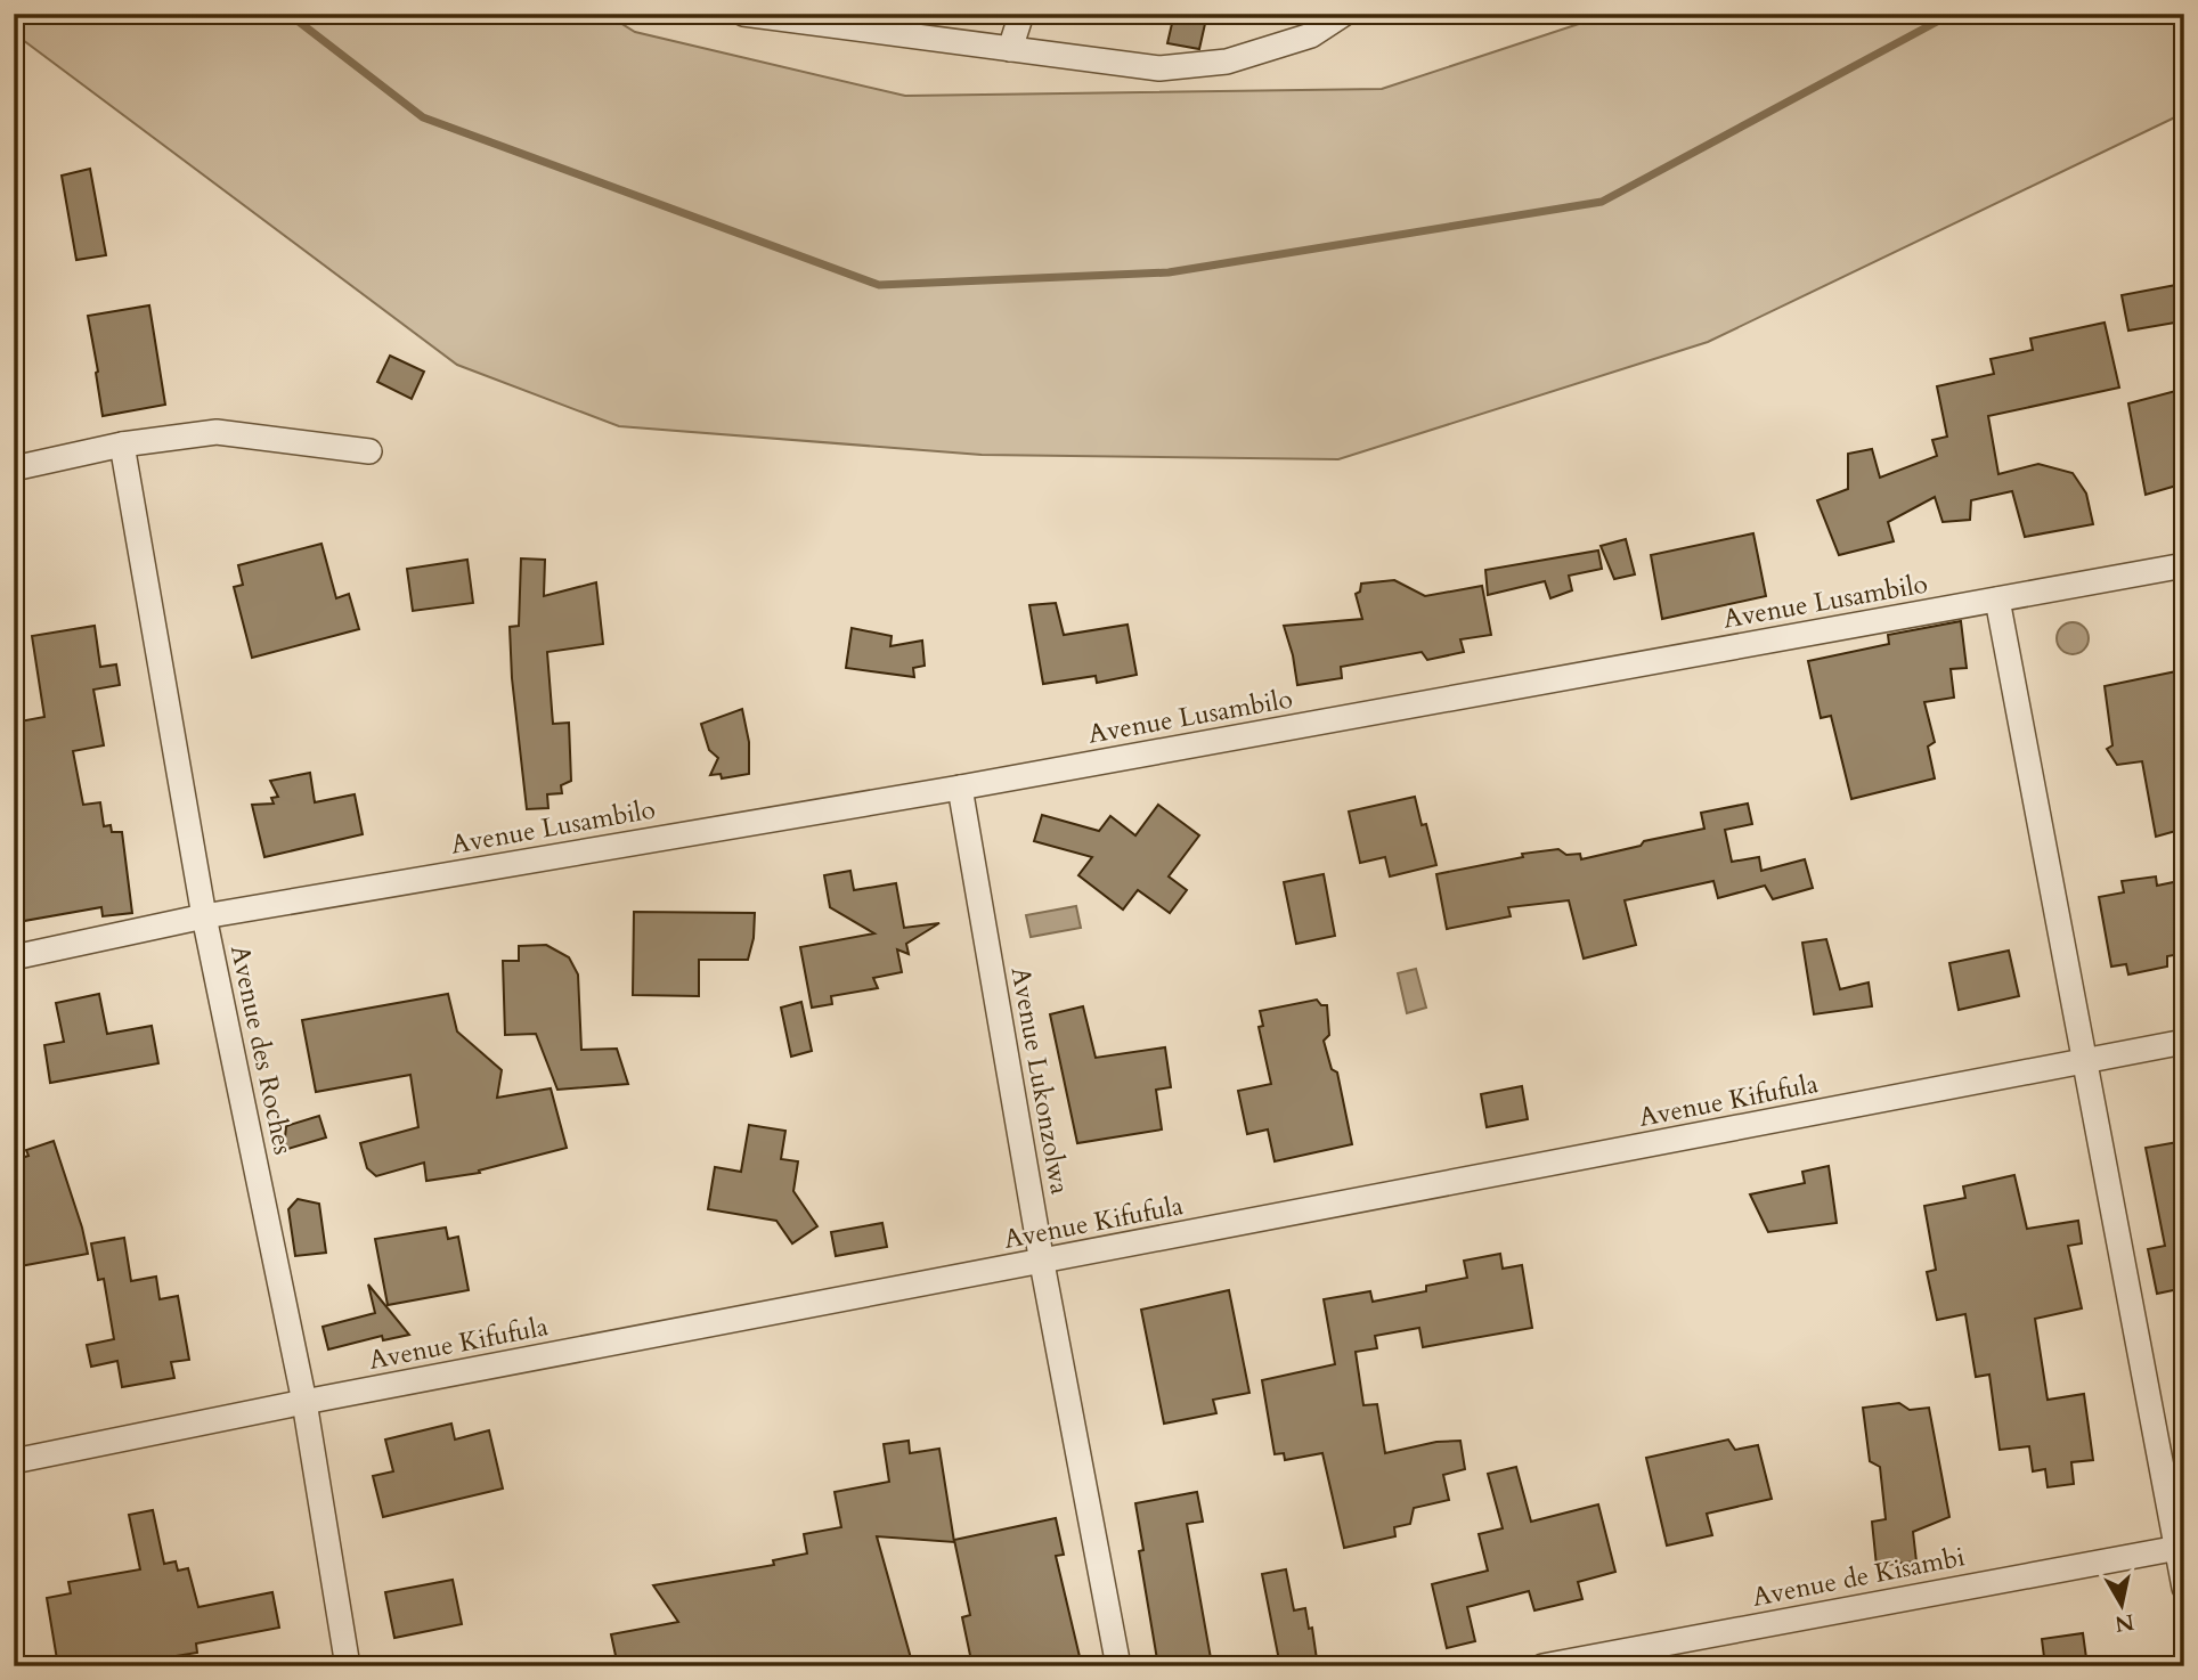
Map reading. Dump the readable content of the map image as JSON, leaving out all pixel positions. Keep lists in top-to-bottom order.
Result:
{
  "streets": {
    "street": [
      "Avenue Lusambilo",
      "Avenue des Roches",
      "Avenue Lukonzolwa",
      "Avenue Kifufula",
      "Avenue de Kisambi"
    ]
  },
  "crossings": [
    ["Avenue Lusambilo", "Avenue des Roches"],
    ["Avenue Lusambilo", "Avenue Lukonzolwa"],
    ["Avenue des Roches", "Avenue Kifufula"],
    ["Avenue Lukonzolwa", "Avenue Kifufula"]
  ],
  "north": "bottom"
}
